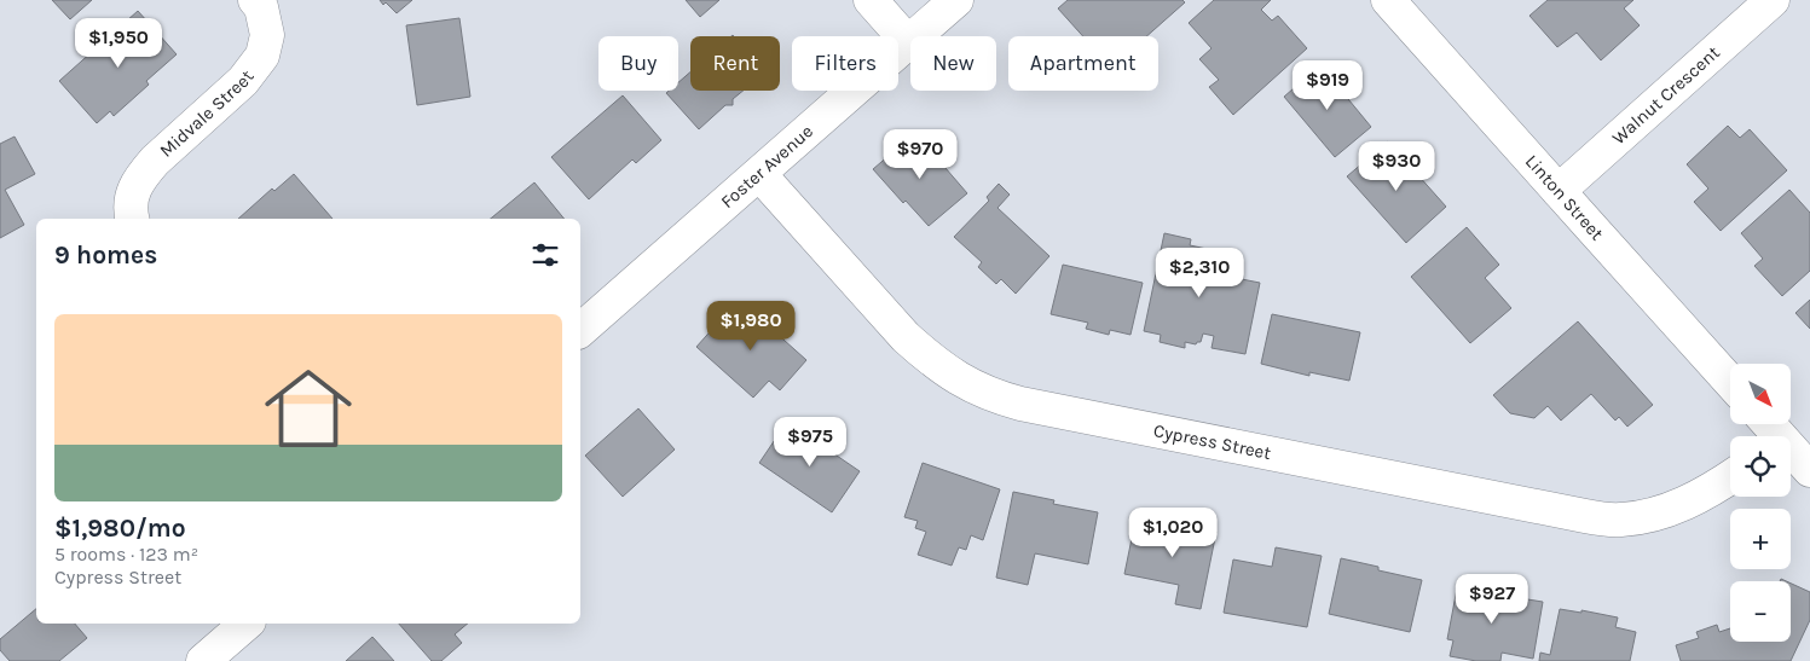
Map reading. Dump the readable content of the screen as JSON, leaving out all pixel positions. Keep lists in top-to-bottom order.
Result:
{
  "streets": {
    "street": [
      "Walnut Crescent",
      "Midvale Street",
      "Foster Avenue",
      "Linton Street",
      "Cypress Street"
    ]
  },
  "crossings": [
    ["Walnut Crescent", "Linton Street"],
    ["Foster Avenue", "Cypress Street"]
  ],
  "north": "bottom right",
  "page": {
    "price": [
      "$1,950",
      "$919",
      "$970",
      "$930",
      "$2,310",
      "$1,980",
      "$975",
      "$1,020",
      "$927"
    ],
    "chip": [
      "Buy",
      "Rent",
      "Filters",
      "New",
      "Apartment"
    ],
    "heading": "9 homes",
    "list": [
      {
        "name": "$1,980/mo",
        "note": "5 rooms · 123 m² · Cypress Street"
      }
    ],
    "map_buttons": ["+", "−"]
  }
}
